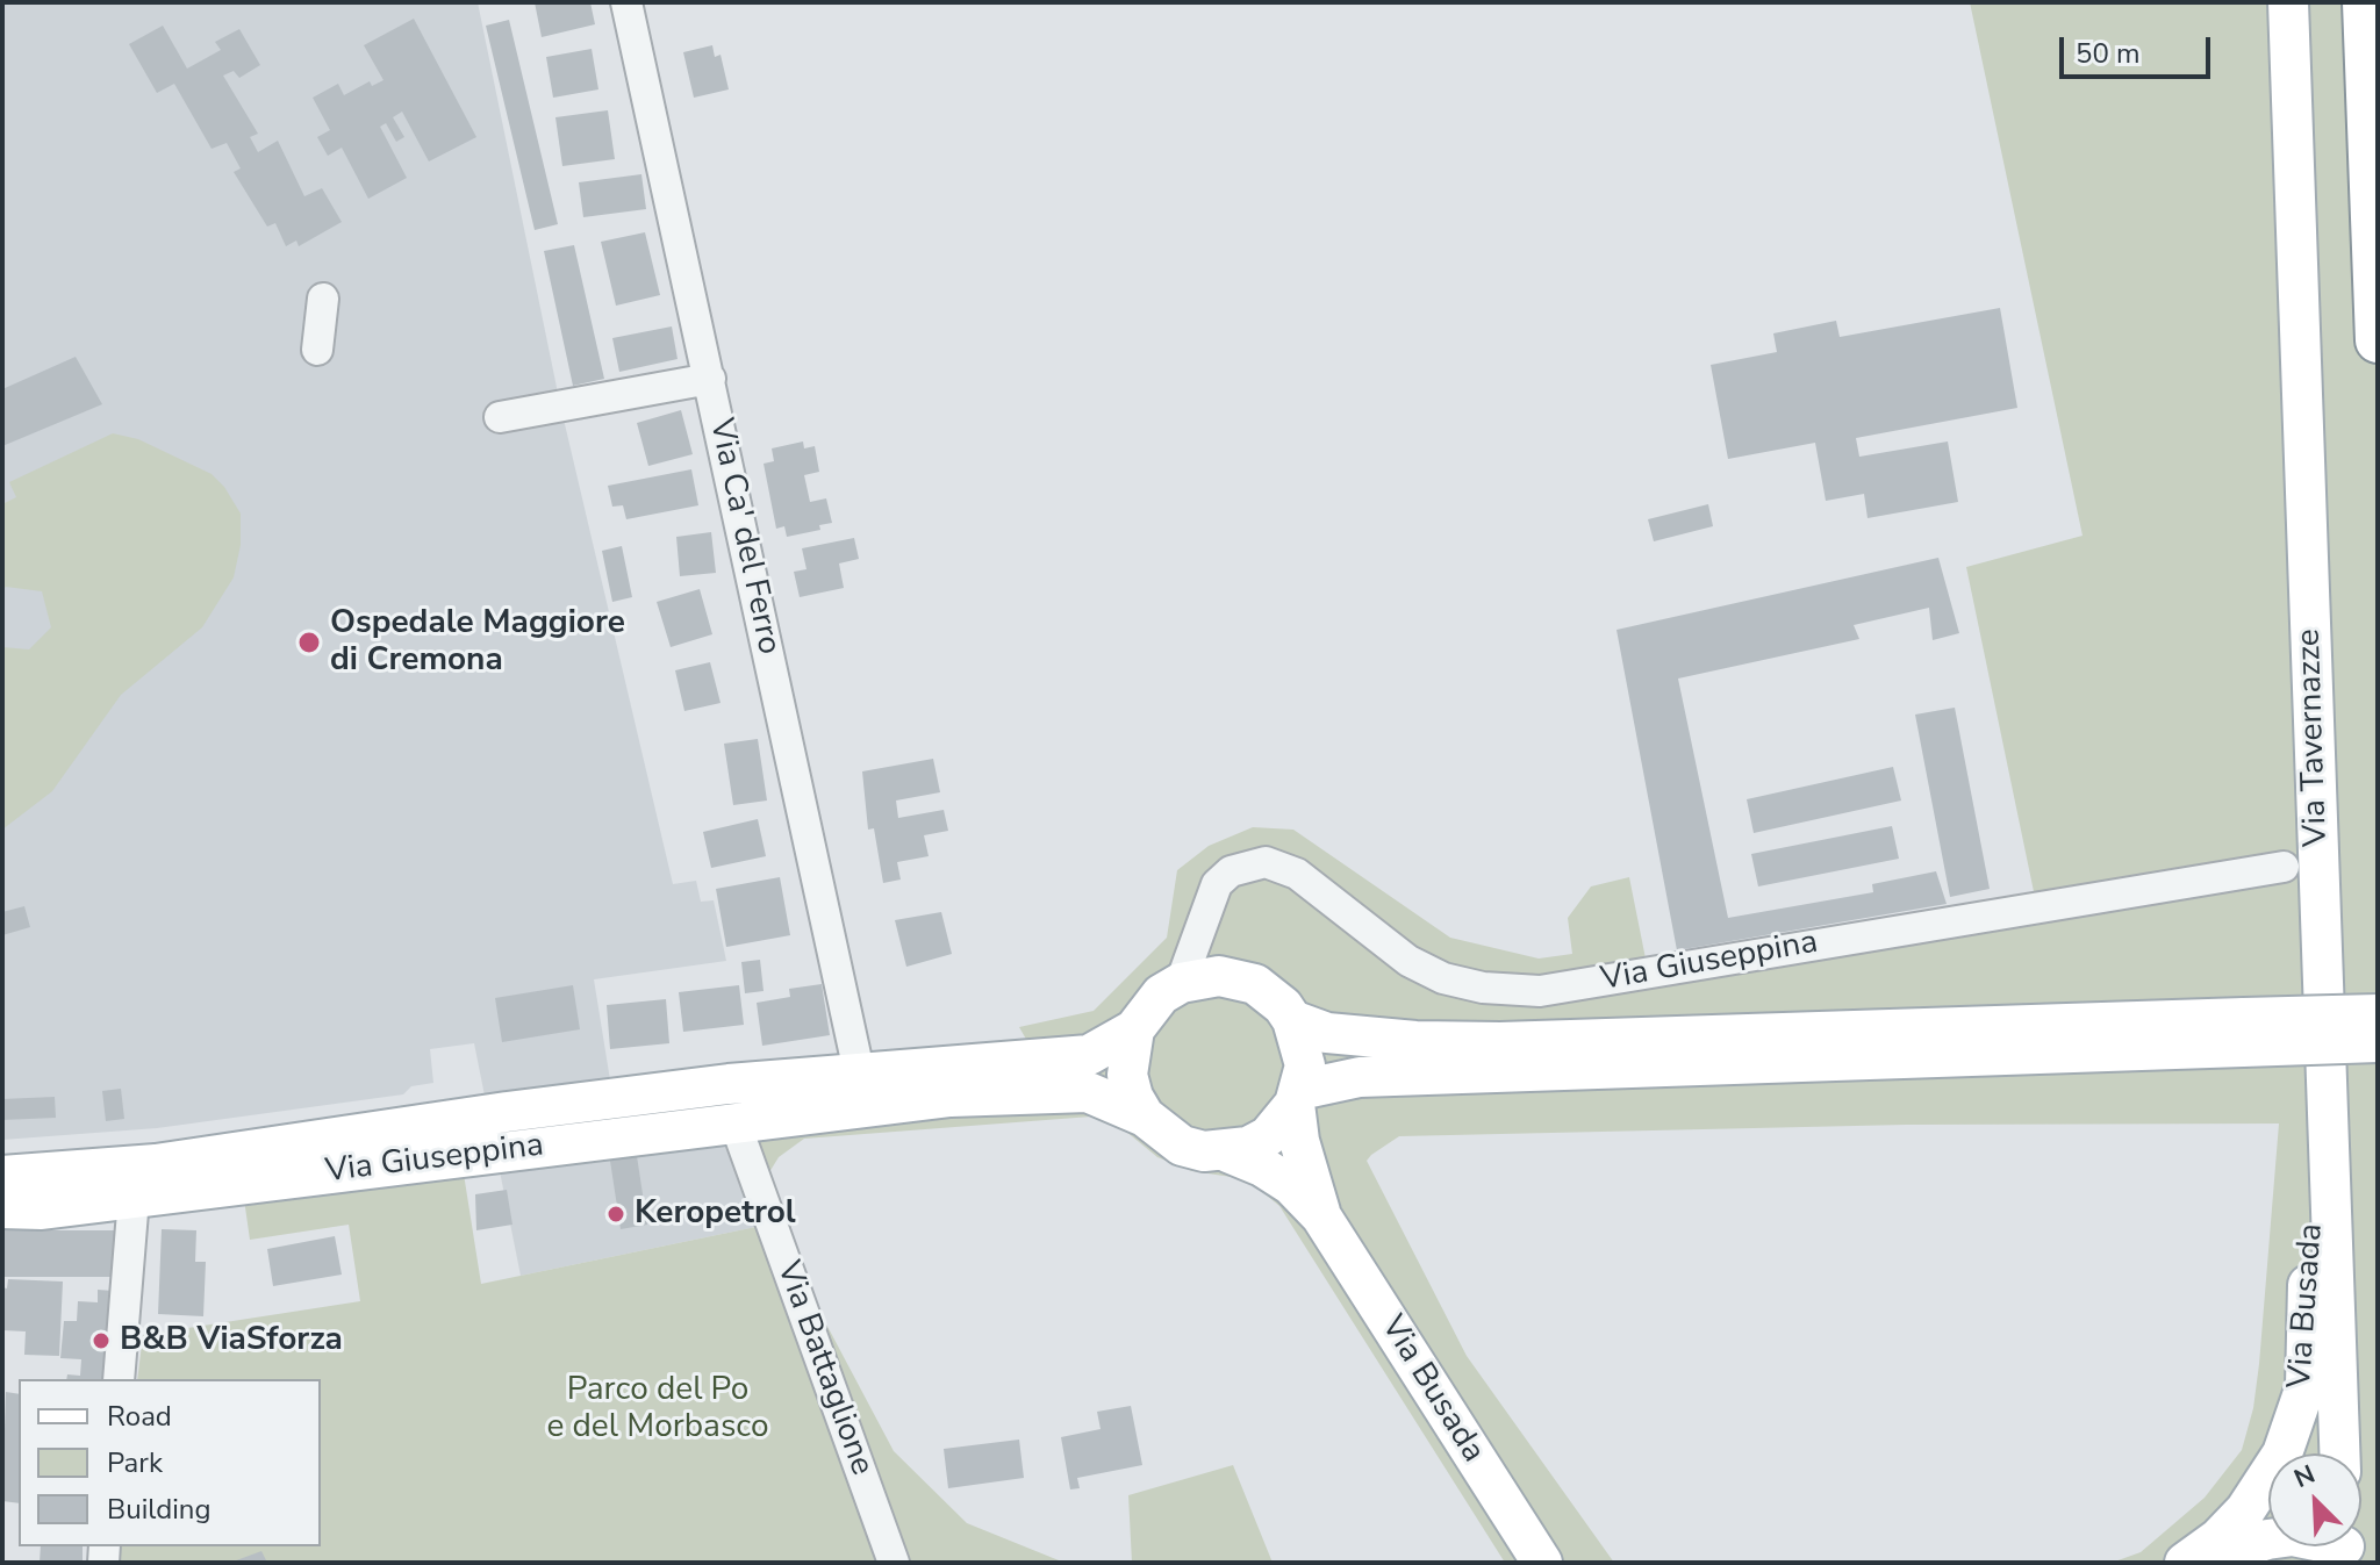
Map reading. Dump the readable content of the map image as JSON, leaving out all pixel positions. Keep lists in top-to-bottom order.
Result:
{
  "streets": {
    "main road": ["Via Tavernazze", "Via Giuseppina", "Via Busada"],
    "street": ["Via Ca' del Ferro", "Via Battaglione"]
  },
  "crossings": [
    ["Via Ca' del Ferro", "Via Giuseppina"],
    ["Via Tavernazze", "Via Busada"],
    ["Via Giuseppina", "Via Busada"],
    ["Via Giuseppina", "Via Battaglione"]
  ],
  "parks": ["Parco del Po e del Morbasco"],
  "places": ["Ospedale Maggiore di Cremona", "Keropetrol", "B&B ViaSforza"],
  "legend": ["Road", "Park", "Building"],
  "scale_bar": "50 m",
  "north": "top left"
}
